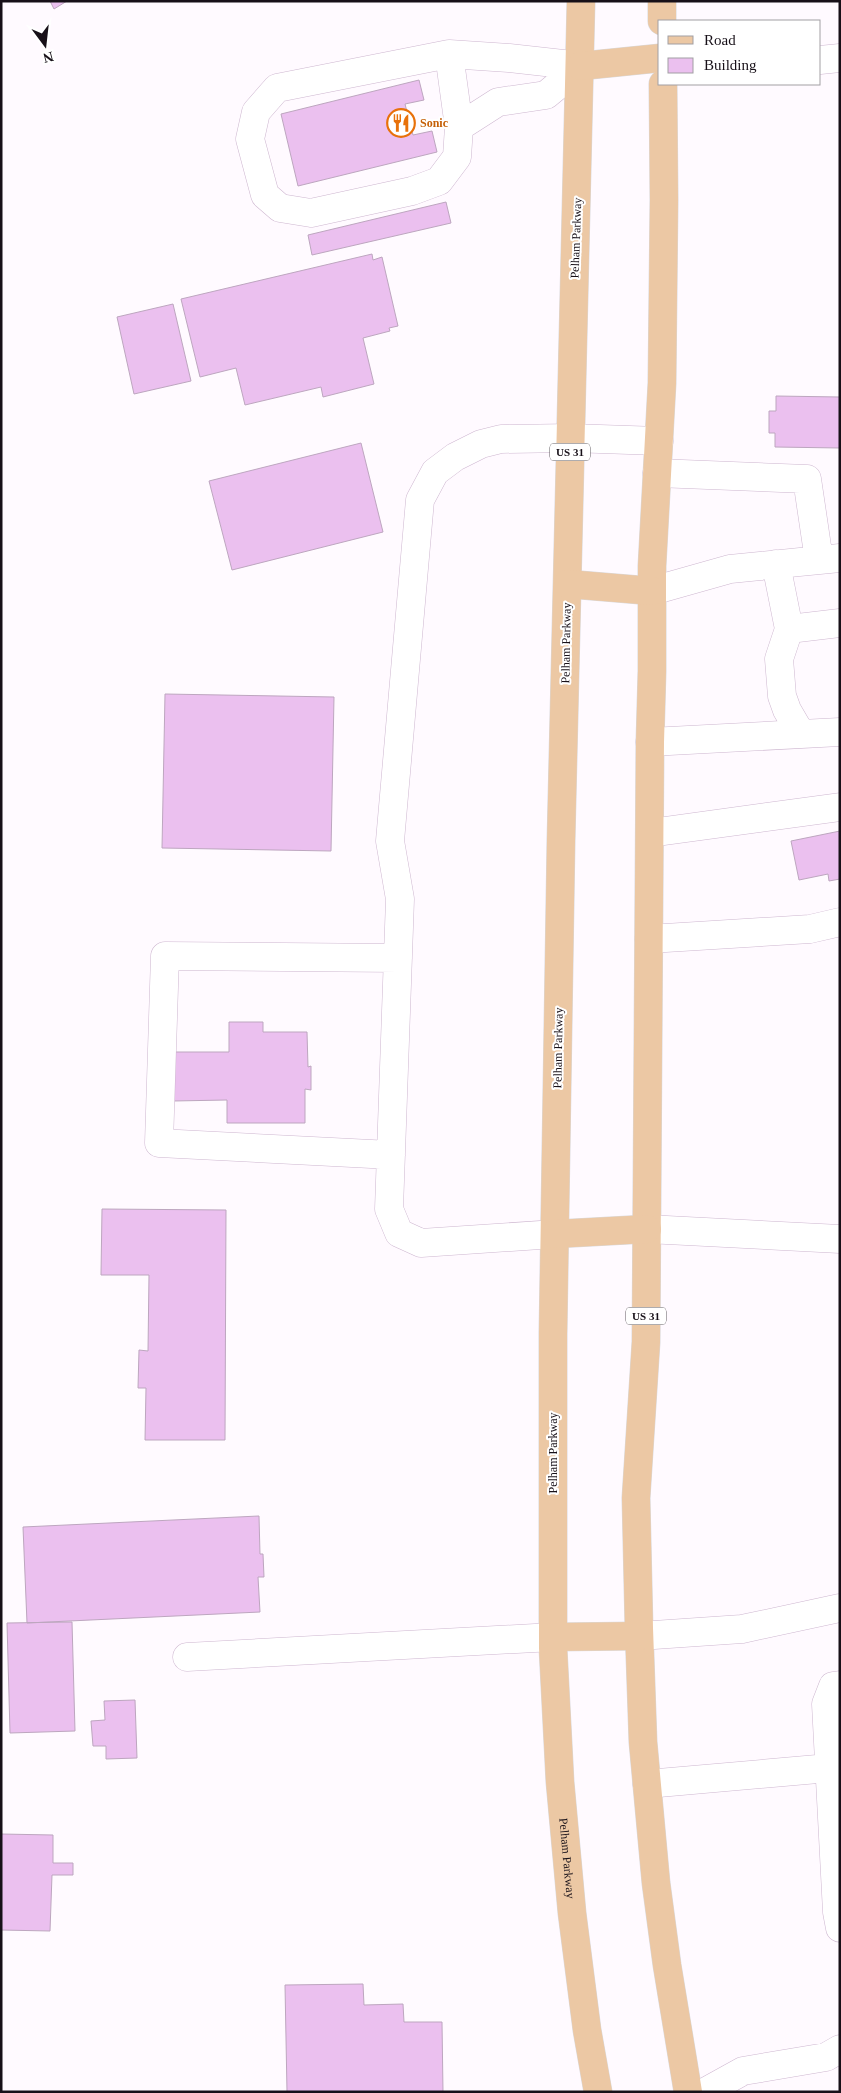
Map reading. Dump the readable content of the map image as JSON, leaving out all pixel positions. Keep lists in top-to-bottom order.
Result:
{
  "streets": {
    "main road": ["Pelham Parkway", "US 31"]
  },
  "places": {
    "restaurant": ["Sonic"]
  },
  "legend": ["Road", "Building"],
  "north": "bottom"
}
